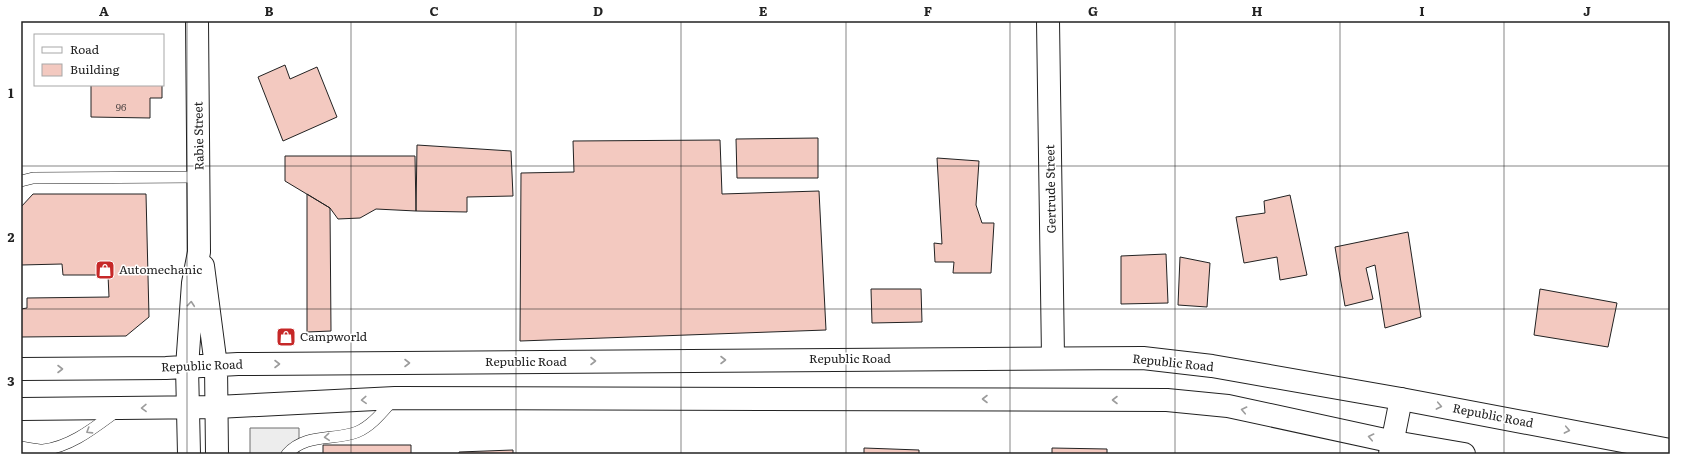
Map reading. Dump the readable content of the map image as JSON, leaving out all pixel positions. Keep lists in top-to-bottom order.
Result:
{
  "streets": {
    "main road": ["Rabie Street", "Gertrude Street", "Republic Road"]
  },
  "crossings": [
    ["Rabie Street", "Republic Road"],
    ["Gertrude Street", "Republic Road"]
  ],
  "places": {
    "shop": ["Automechanic", "Campworld"]
  },
  "house_numbers": ["96"],
  "legend": ["Road", "Building"],
  "grid": {
    "columns": [
      "A",
      "B",
      "C",
      "D",
      "E",
      "F",
      "G",
      "H",
      "I",
      "J"
    ],
    "rows": ["1", "2", "3"]
  }
}
